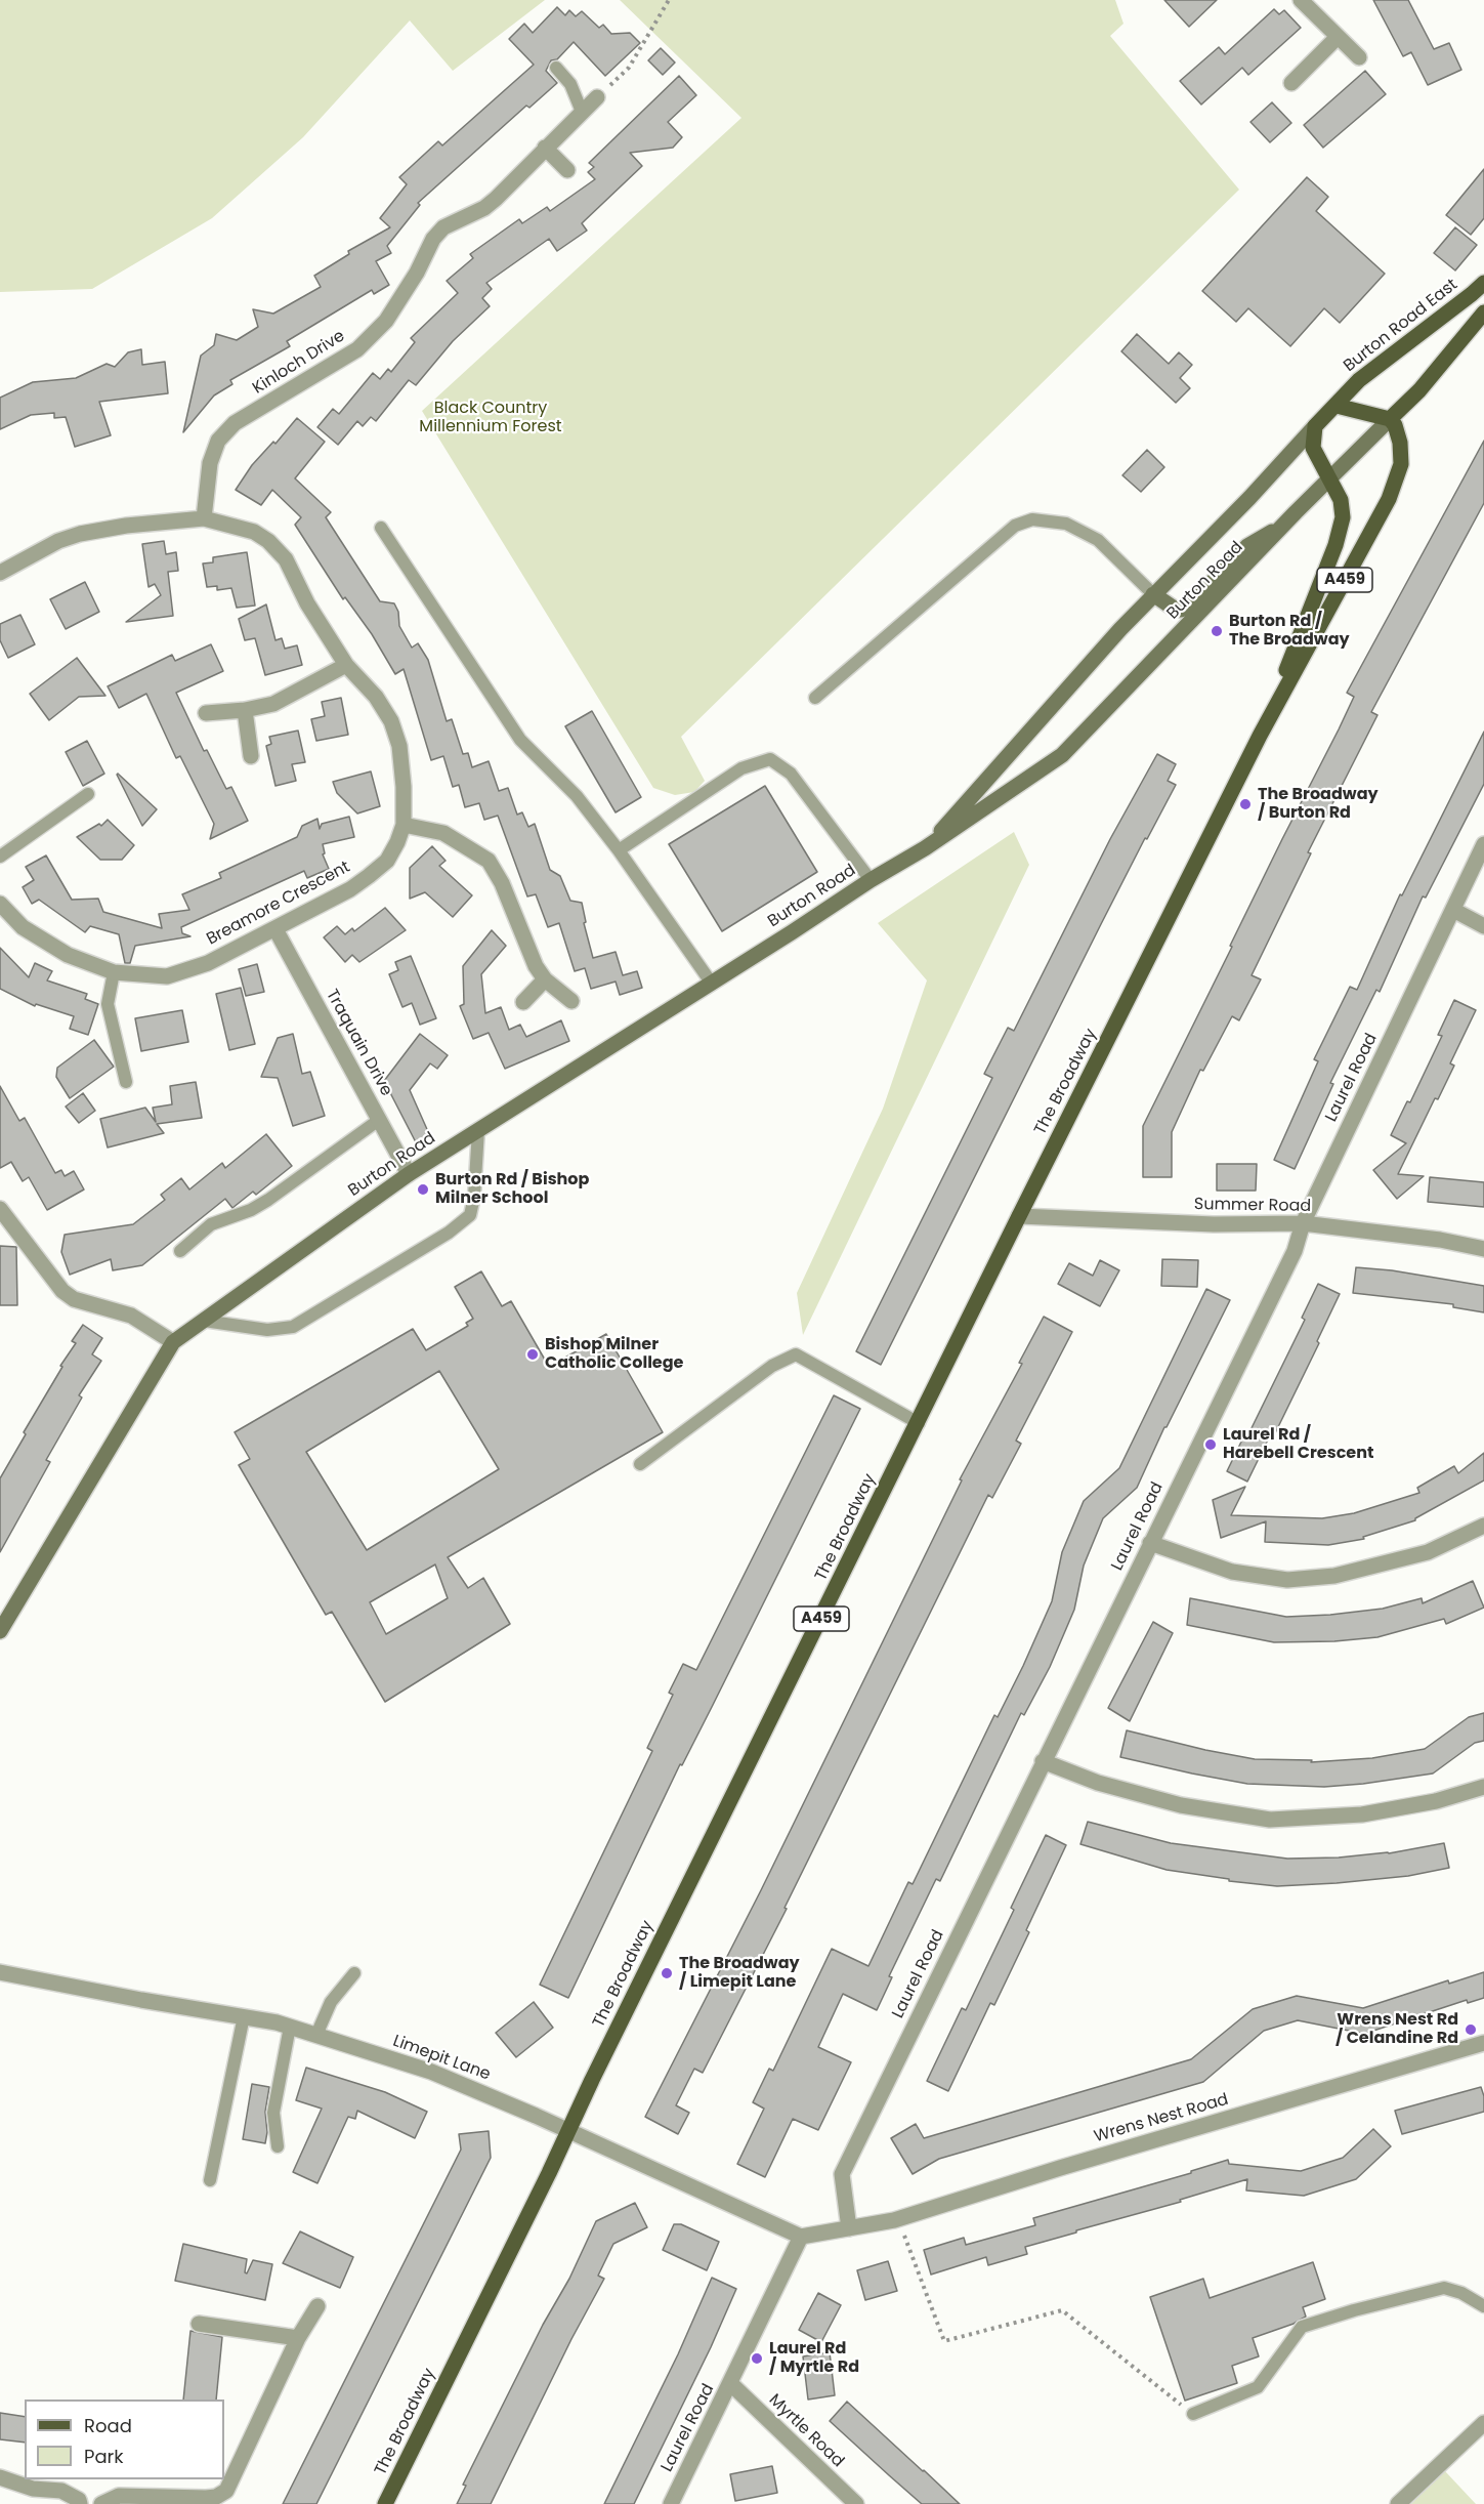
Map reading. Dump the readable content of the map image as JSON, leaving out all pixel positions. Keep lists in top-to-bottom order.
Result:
{
  "streets": {
    "main road": [
      "Burton Road East",
      "A459",
      "Burton Road",
      "The Broadway"
    ],
    "street": [
      "Kinloch Drive",
      "Breamore Crescent",
      "Traquain Drive",
      "Laurel Road",
      "Summer Road",
      "Limepit Lane",
      "Wrens Nest Road",
      "Myrtle Road"
    ]
  },
  "crossings": [
    ["Burton Road East", "Burton Road"],
    ["Burton Road East", "The Broadway"],
    ["Kinloch Drive", "Breamore Crescent"],
    ["Burton Road", "Traquain Drive"],
    ["Burton Road", "The Broadway"],
    ["Breamore Crescent", "Traquain Drive"],
    ["Laurel Road", "Summer Road"],
    ["Laurel Road", "Limepit Lane"],
    ["Laurel Road", "Wrens Nest Road"],
    ["Laurel Road", "Myrtle Road"],
    ["The Broadway", "Summer Road"],
    ["The Broadway", "Limepit Lane"]
  ],
  "parks": ["Black Country Millennium Forest"],
  "places": [
    "Burton Rd / The Broadway",
    "The Broadway / Burton Rd",
    "Burton Rd / Bishop Milner School",
    "Bishop Milner Catholic College",
    "Laurel Rd / Harebell Crescent",
    "The Broadway / Limepit Lane",
    "Wrens Nest Rd / Celandine Rd",
    "Laurel Rd / Myrtle Rd"
  ],
  "legend": ["Road", "Park"]
}
